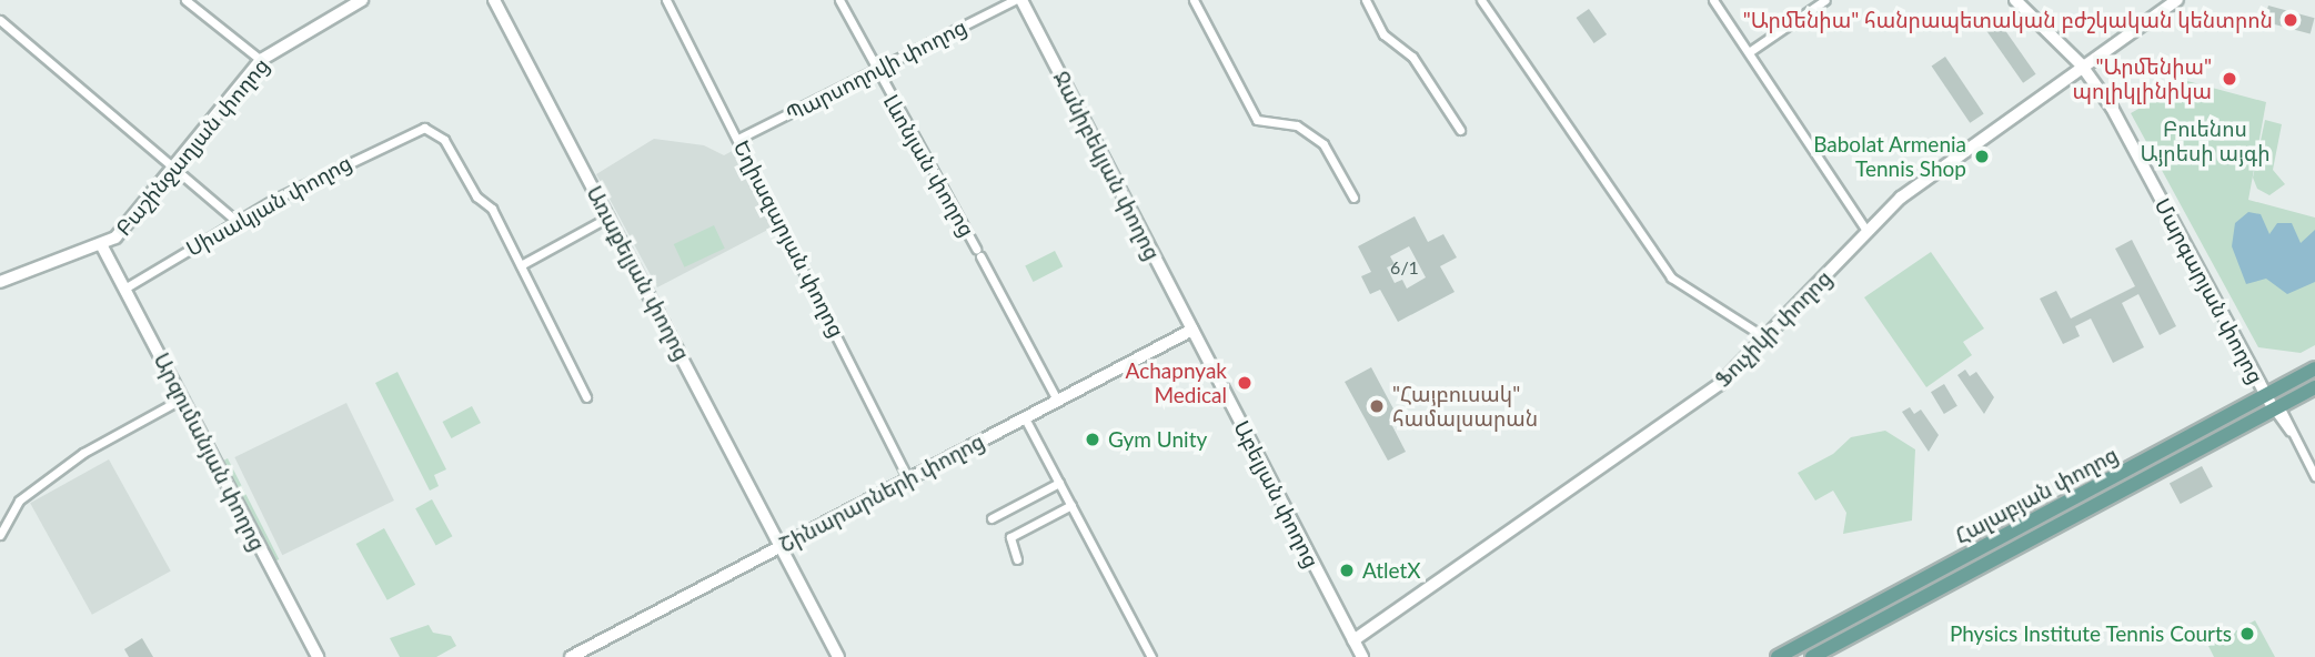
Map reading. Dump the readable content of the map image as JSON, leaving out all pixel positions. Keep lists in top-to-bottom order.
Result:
{
  "streets": {
    "main road": ["Հալաբյան փողոց"],
    "street": [
      "Պարսողովի փողոց",
      "Բաշինջաղյան փողոց",
      "Լևոնյան փողոց",
      "Ջանիբեկյան փողոց",
      "Սիսակյան փողոց",
      "Եղիազարյան փողոց",
      "Առաքելյան փողոց",
      "Մարգարյան փողոց",
      "Ֆուչիկի փողոց",
      "Արզումանյան փողոց",
      "Շինարարների փողոց",
      "Աբելյան փողոց"
    ]
  },
  "crossings": [
    ["Պարսողովի փողոց", "Լևոնյան փողոց"],
    ["Պարսողովի փողոց", "Եղիազարյան փողոց"],
    ["Բաշինջաղյան փողոց", "Արզումանյան փողոց"],
    ["Լևոնյան փողոց", "Շինարարների փողոց"],
    ["Ջանիբեկյան փողոց", "Շինարարների փողոց"],
    ["Ջանիբեկյան փողոց", "Աբելյան փողոց"],
    ["Սիսակյան փողոց", "Արզումանյան փողոց"],
    ["Եղիազարյան փողոց", "Շինարարների փողոց"],
    ["Առաքելյան փողոց", "Շինարարների փողոց"],
    ["Մարգարյան փողոց", "Ֆուչիկի փողոց"],
    ["Մարգարյան փողոց", "Հալաբյան փողոց"],
    ["Ֆուչիկի փողոց", "Աբելյան փողոց"],
    ["Շինարարների փողոց", "Աբելյան փողոց"]
  ],
  "parks": ["Բուենոս Այրեսի այգի"],
  "places": [
    "\"Արմենիա\" հանրապետական բժշկական կենտրոն",
    "\"Արմենիա\" պոլիկլինիկա",
    "Babolat Armenia Tennis Shop",
    "Achapnyak Medical",
    "\"Հայբուսակ\" համալսարան",
    "Gym Unity",
    "AtletX",
    "Physics Institute Tennis Courts"
  ],
  "house_numbers": ["6/1"]
}
